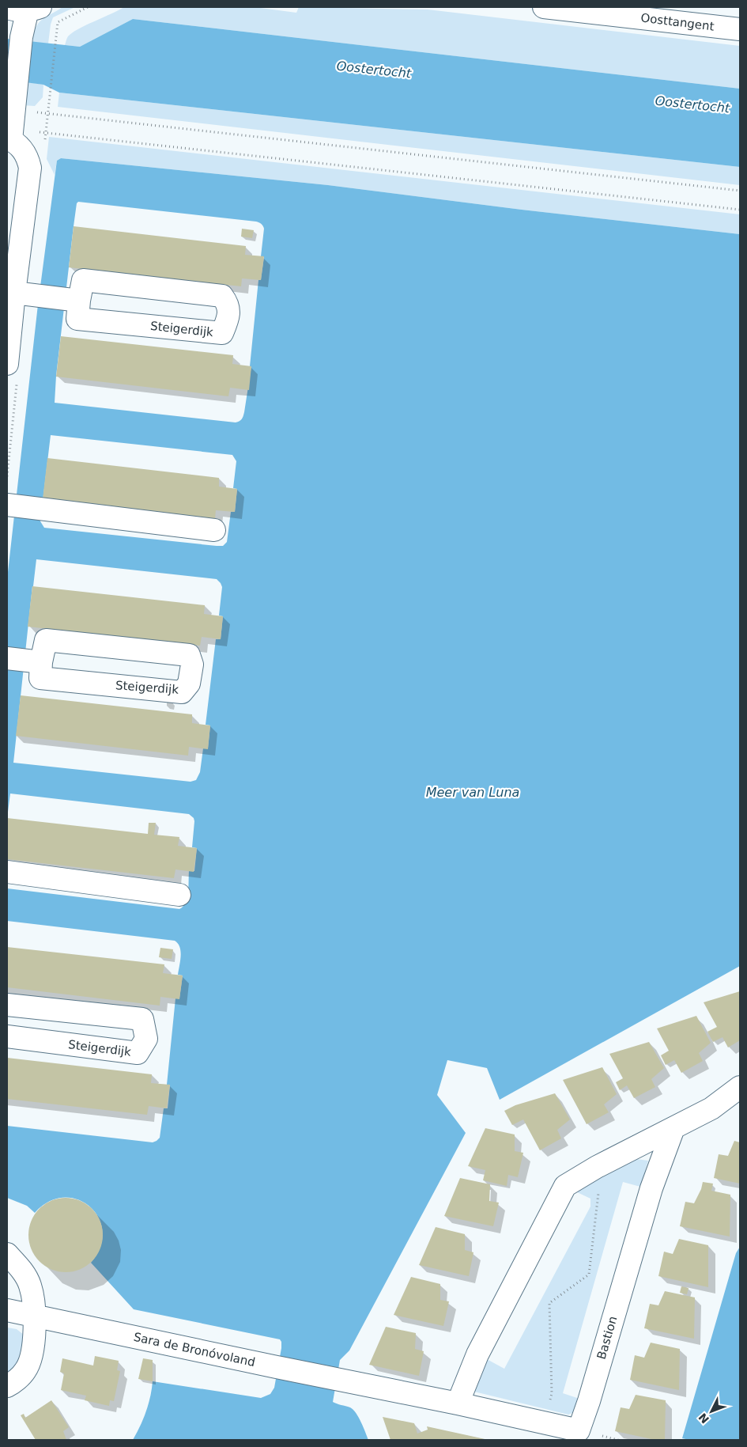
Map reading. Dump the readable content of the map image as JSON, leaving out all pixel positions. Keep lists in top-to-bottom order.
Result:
{
  "streets": {
    "street": [
      "Oosttangent",
      "Steigerdijk",
      "Bastion",
      "Sara de Bronóvoland"
    ]
  },
  "crossings": [
    ["Bastion", "Sara de Bronóvoland"]
  ],
  "water": ["Oostertocht", "Meer van Luna"],
  "north": "bottom left"
}
